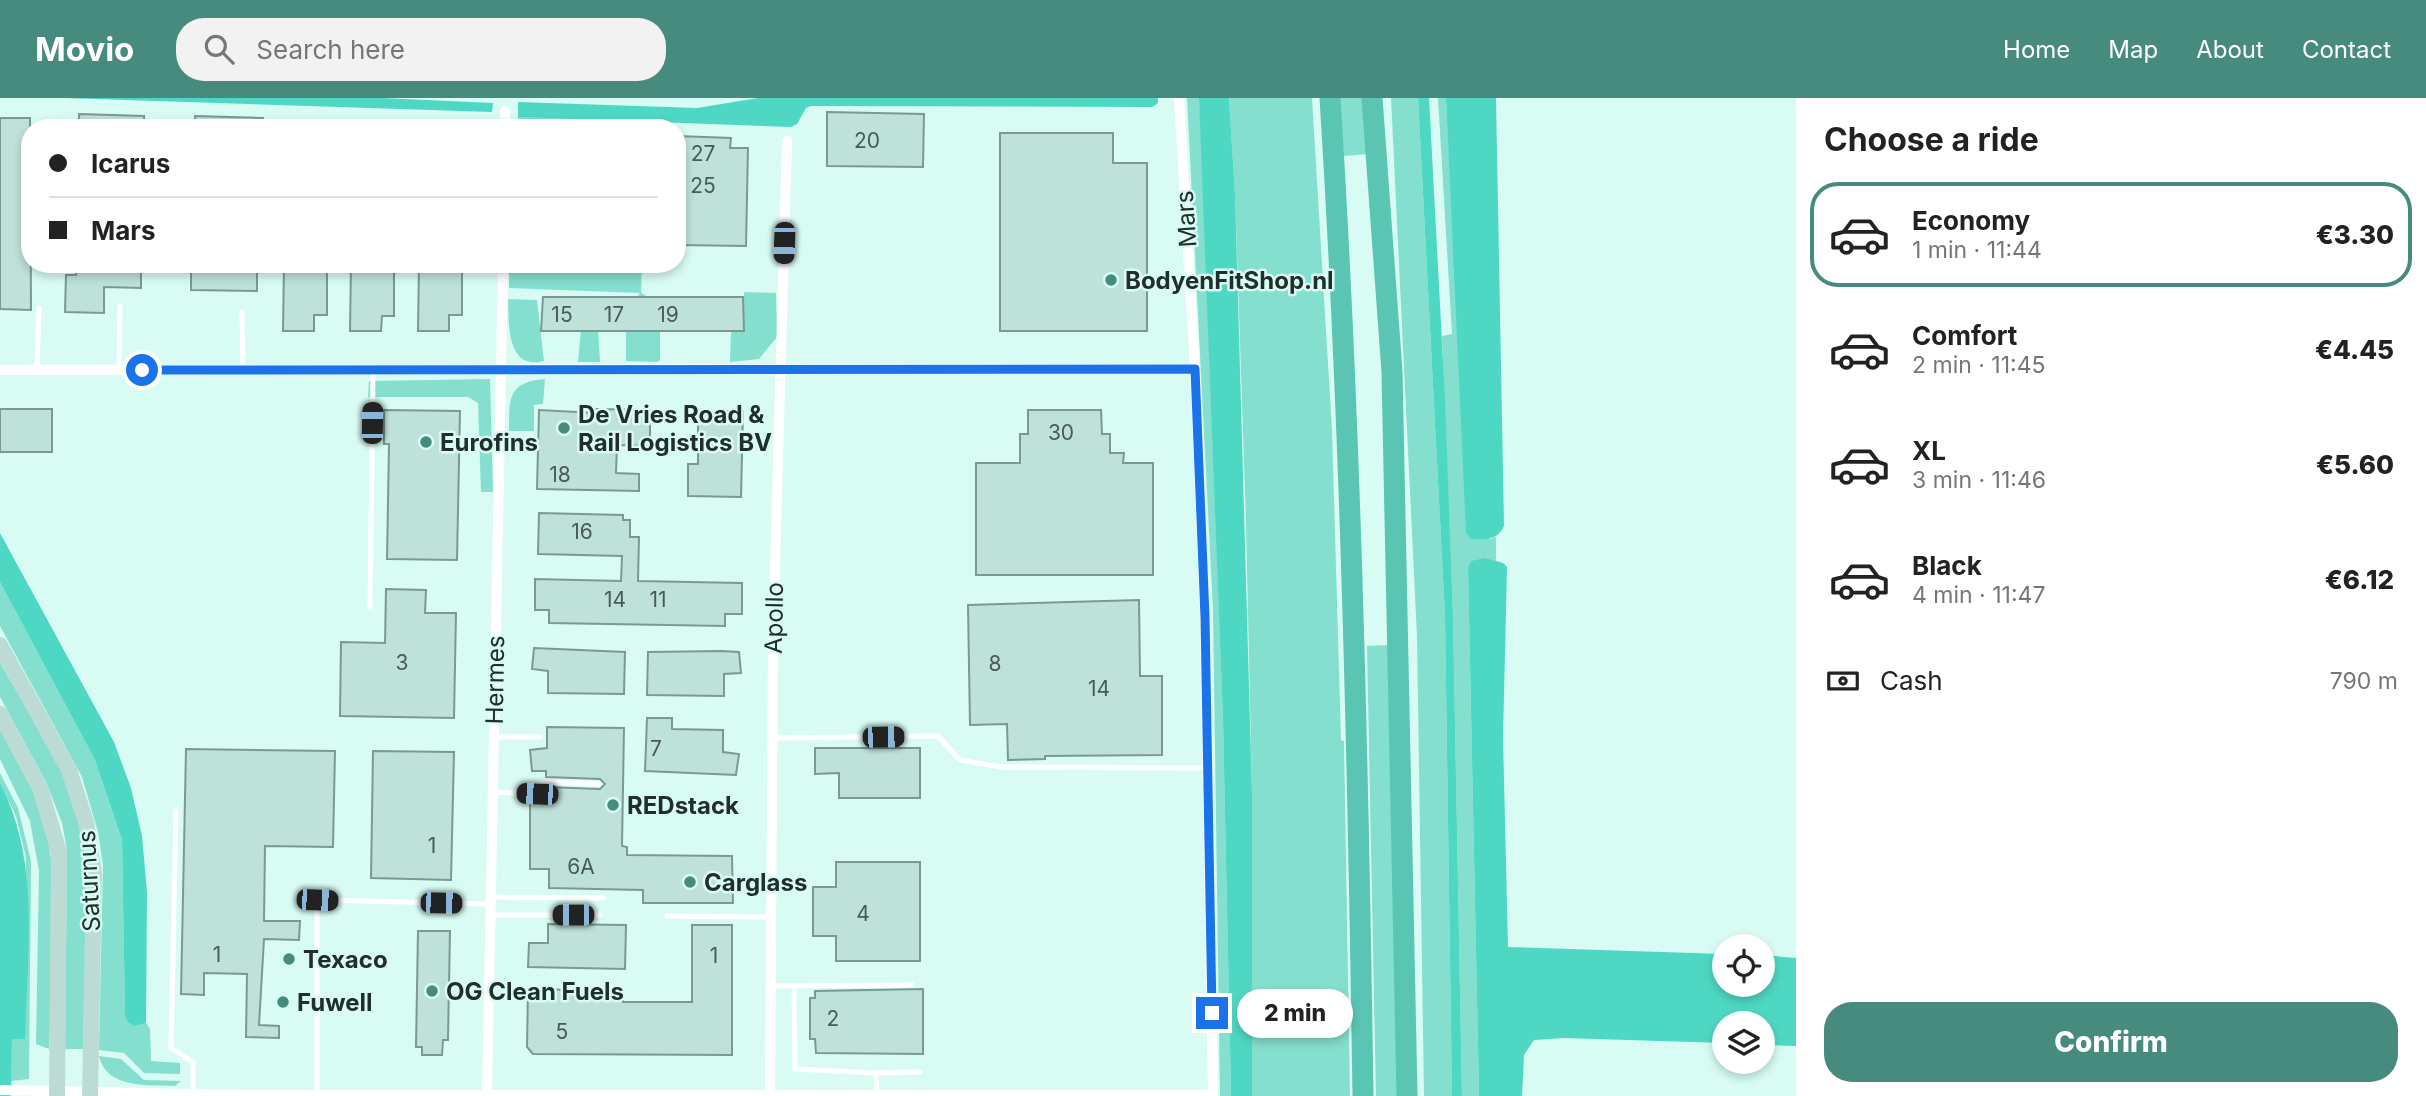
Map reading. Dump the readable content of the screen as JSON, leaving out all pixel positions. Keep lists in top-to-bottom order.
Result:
{
  "streets": {
    "main road": ["Saturnus"],
    "street": ["Mars", "Apollo", "Hermes"]
  },
  "places": [
    "BodyenFitShop.nl",
    "De Vries Road & Rail Logistics BV",
    "Eurofins",
    "REDstack",
    "Carglass",
    "Texaco",
    "OG Clean Fuels",
    "Fuwell"
  ],
  "house_numbers": [
    "20",
    "27",
    "25",
    "15",
    "17",
    "19",
    "30",
    "18",
    "16",
    "14",
    "11",
    "3",
    "8",
    "14",
    "7",
    "1",
    "6A",
    "4",
    "1",
    "1",
    "2",
    "5"
  ],
  "page": {
    "header": "Movio",
    "search": "Search here",
    "nav": [
      "Home",
      "Map",
      "About",
      "Contact"
    ],
    "heading": "Choose a ride",
    "banner": ["Icarus", "Mars"],
    "list": [
      {
        "name": "Economy",
        "note": "1 min · 11:44",
        "value": "€3.30"
      },
      {
        "name": "Comfort",
        "note": "2 min · 11:45",
        "value": "€4.45"
      },
      {
        "name": "XL",
        "note": "3 min · 11:46",
        "value": "€5.60"
      },
      {
        "name": "Black",
        "note": "4 min · 11:47",
        "value": "€6.12"
      }
    ],
    "pay": ["Cash", "790 m"],
    "buttons": "Confirm",
    "bubble": "2 min"
  }
}
